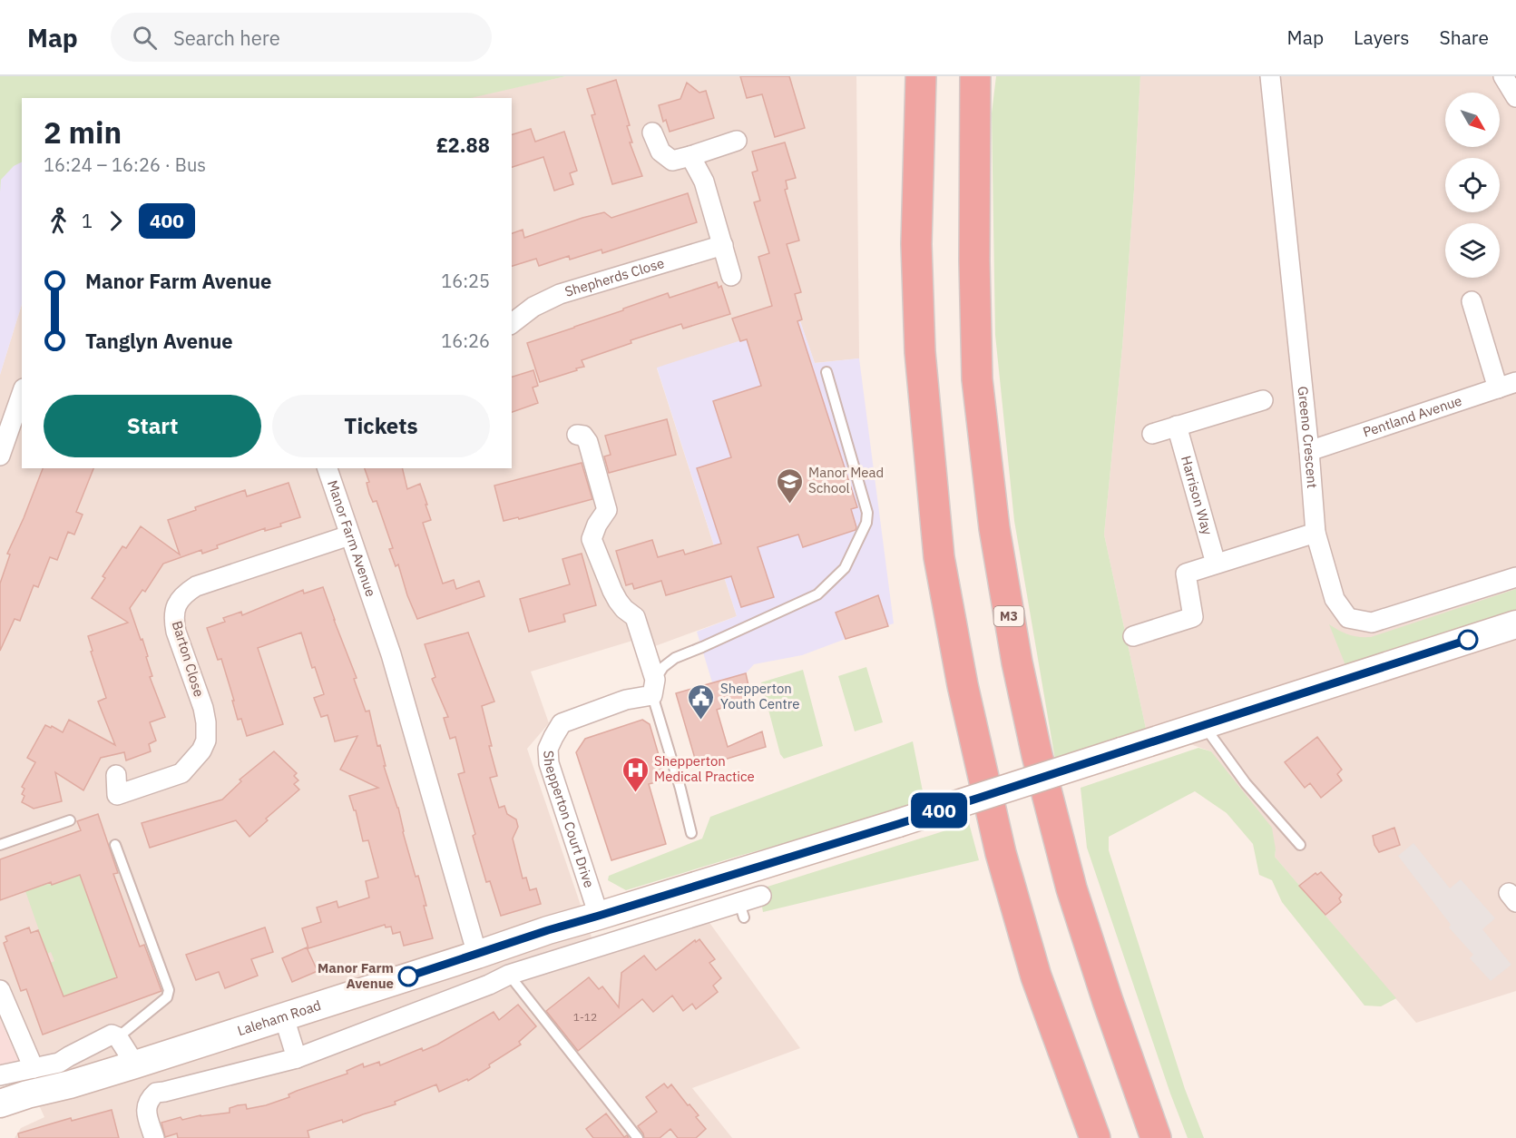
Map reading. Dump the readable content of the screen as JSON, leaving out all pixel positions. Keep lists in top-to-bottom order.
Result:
{
  "streets": {
    "highway": ["M3"],
    "main road": ["Laleham Road"],
    "street": [
      "Shepherds Close",
      "Pentland Avenue",
      "Greeno Crescent",
      "Harrison Way",
      "Manor Farm Avenue",
      "Barton Close",
      "Shepperton Court Drive"
    ]
  },
  "crossings": [
    ["Pentland Avenue", "Greeno Crescent"],
    ["Manor Farm Avenue", "Barton Close"],
    ["Manor Farm Avenue", "Laleham Road"],
    ["Shepperton Court Drive", "Laleham Road"]
  ],
  "places": {
    "school or university": ["Manor Mead School"],
    "public building": ["Shepperton Youth Centre"],
    "hospital": ["Shepperton Medical Practice"],
    "other": ["Manor Farm Avenue"]
  },
  "lines": ["bus line 400"],
  "house_numbers": ["1-12"],
  "north": "bottom right",
  "page": {
    "header": "Map",
    "search": "Search here",
    "nav": ["Map", "Layers", "Share"],
    "on_map": "400",
    "heading": ["2 min", "16:24 – 16:26 · Bus", "£2.88"],
    "legs": ["1", "400"],
    "list": [
      {
        "name": "Manor Farm Avenue",
        "value": "16:25"
      },
      {
        "name": "Tanglyn Avenue",
        "value": "16:26"
      }
    ],
    "buttons": ["Start", "Tickets"]
  }
}
